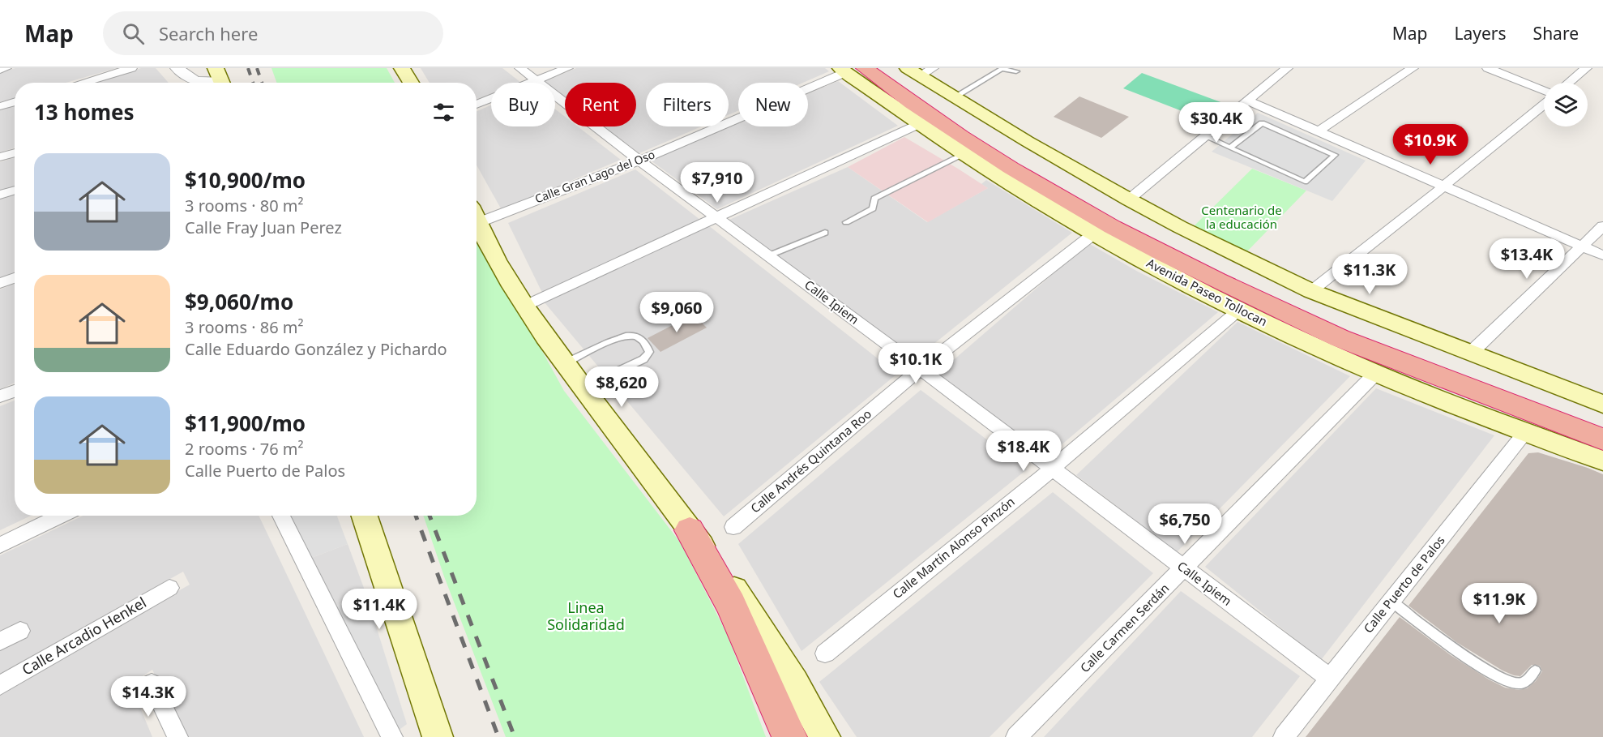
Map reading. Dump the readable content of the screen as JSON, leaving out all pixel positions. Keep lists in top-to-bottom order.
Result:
{
  "streets": {
    "highway": ["Avenida Paseo Tollocan"],
    "street": [
      "Calle Gran Lago del Oso",
      "Calle Ipiem",
      "Calle Andrés Quintana Roo",
      "Calle Martín Alonso Pinzón",
      "Calle Puerto de Palos",
      "Calle Carmen Serdán",
      "Calle Arcadio Henkel"
    ]
  },
  "crossings": [
    ["Calle Gran Lago del Oso", "Avenida Paseo Tollocan"],
    ["Calle Gran Lago del Oso", "Calle Ipiem"],
    ["Avenida Paseo Tollocan", "Calle Andrés Quintana Roo"],
    ["Avenida Paseo Tollocan", "Calle Martín Alonso Pinzón"],
    ["Avenida Paseo Tollocan", "Calle Puerto de Palos"],
    ["Avenida Paseo Tollocan", "Calle Carmen Serdán"],
    ["Calle Ipiem", "Calle Andrés Quintana Roo"],
    ["Calle Ipiem", "Calle Martín Alonso Pinzón"],
    ["Calle Ipiem", "Calle Puerto de Palos"],
    ["Calle Ipiem", "Calle Carmen Serdán"]
  ],
  "parks": ["Centenario de la educación", "Linea Solidaridad"],
  "page": {
    "header": "Map",
    "search": "Search here",
    "nav": ["Map", "Layers", "Share"],
    "chip": [
      "Buy",
      "Rent",
      "Filters",
      "New"
    ],
    "heading": "13 homes",
    "price": [
      "$30.4K",
      "$10.9K",
      "$7,910",
      "$13.4K",
      "$11.3K",
      "$9,060",
      "$10.1K",
      "$8,620",
      "$18.4K",
      "$6,750",
      "$11.9K",
      "$11.4K",
      "$14.3K"
    ],
    "list": [
      {
        "name": "$10,900/mo",
        "note": "3 rooms · 80 m² · Calle Fray Juan Perez"
      },
      {
        "name": "$9,060/mo",
        "note": "3 rooms · 86 m² · Calle Eduardo González y Pichardo"
      },
      {
        "name": "$11,900/mo",
        "note": "2 rooms · 76 m² · Calle Puerto de Palos"
      }
    ]
  }
}
